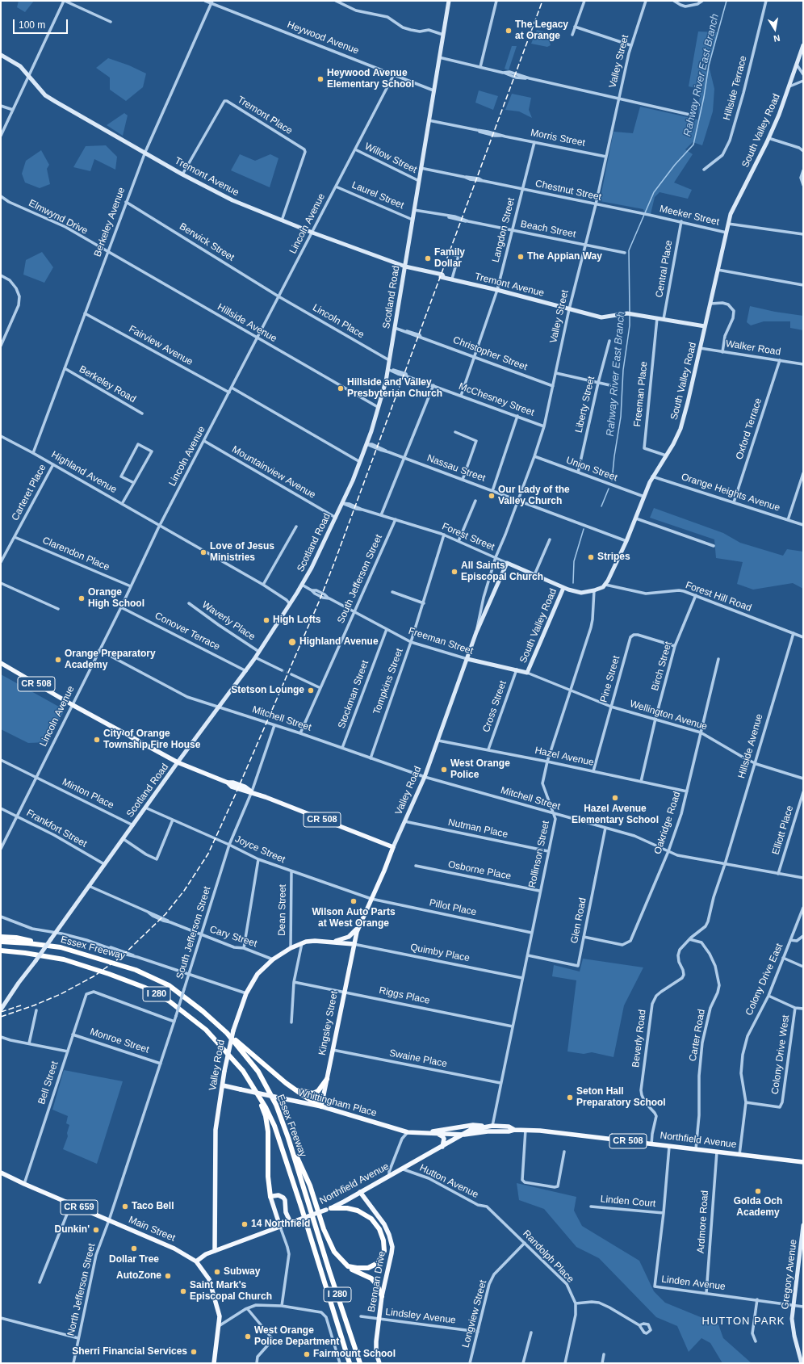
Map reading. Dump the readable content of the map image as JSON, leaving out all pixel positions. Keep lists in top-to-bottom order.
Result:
{
  "streets": {
    "highway": ["Essex Freeway", "I 280"],
    "main road": [
      "CR 508",
      "Valley Road",
      "Kingsley Street",
      "Whittingham Place",
      "Northfield Avenue",
      "CR 659",
      "Main Street",
      "Brennan Drive"
    ],
    "street": [
      "Heywood Avenue",
      "Valley Street",
      "Hillside Terrace",
      "Tremont Place",
      "South Valley Road",
      "Morris Street",
      "Willow Street",
      "Tremont Avenue",
      "Chestnut Street",
      "Laurel Street",
      "Meeker Street",
      "Elmwynd Drive",
      "Berkeley Avenue",
      "Lincoln Avenue",
      "Beach Street",
      "Langdon Street",
      "Berwick Street",
      "Central Place",
      "Scotland Road",
      "Lincoln Place",
      "Hillside Avenue",
      "Fairview Avenue",
      "Walker Road",
      "Christopher Street",
      "Berkeley Road",
      "Freeman Place",
      "McChesney Street",
      "Liberty Street",
      "Oxford Terrace",
      "Nassau Street",
      "Union Street",
      "Highland Avenue",
      "Mountainview Avenue",
      "Carteret Place",
      "Orange Heights Avenue",
      "Forest Street",
      "Clarendon Place",
      "South Jefferson Street",
      "Forest Hill Road",
      "Waverly Place",
      "Conover Terrace",
      "Freeman Street",
      "Birch Street",
      "Pine Street",
      "Tompkins Street",
      "Stockman Street",
      "Cross Street",
      "Wellington Avenue",
      "Mitchell Street",
      "Hazel Avenue",
      "Minton Place",
      "Oakridge Road",
      "Frankfort Street",
      "Nutman Place",
      "Elliott Place",
      "Joyce Street",
      "Rollinson Street",
      "Osborne Place",
      "Pillot Place",
      "Dean Street",
      "Glen Road",
      "Cary Street",
      "Quimby Place",
      "Colony Drive East",
      "Riggs Place",
      "Carter Road",
      "Beverly Road",
      "Monroe Street",
      "Colony Drive West",
      "Swaine Place",
      "Bell Street",
      "Hutton Avenue",
      "Linden Court",
      "Ardmore Road",
      "Randolph Place",
      "Gregory Avenue",
      "Linden Avenue",
      "North Jefferson Street",
      "Longview Street",
      "Lindsley Avenue"
    ]
  },
  "crossings": [
    ["Heywood Avenue", "Berkeley Avenue"],
    ["Heywood Avenue", "Lincoln Avenue"],
    ["Heywood Avenue", "Scotland Road"],
    ["Valley Street", "Morris Street"],
    ["Valley Street", "Tremont Avenue"],
    ["Valley Street", "Chestnut Street"],
    ["Valley Street", "Beach Street"],
    ["Valley Street", "Christopher Street"],
    ["Valley Street", "McChesney Street"],
    ["Valley Street", "Nassau Street"],
    ["Valley Street", "Union Street"],
    ["Valley Street", "Forest Street"],
    ["Valley Street", "Freeman Street"],
    ["Valley Street", "Valley Road"],
    ["Tremont Place", "Tremont Avenue"],
    ["South Valley Road", "Tremont Avenue"],
    ["South Valley Road", "Meeker Street"],
    ["South Valley Road", "Walker Road"],
    ["South Valley Road", "Freeman Place"],
    ["South Valley Road", "Nassau Street"],
    ["South Valley Road", "Union Street"],
    ["South Valley Road", "Orange Heights Avenue"],
    ["South Valley Road", "Forest Street"],
    ["South Valley Road", "Forest Hill Road"],
    ["South Valley Road", "Freeman Street"],
    ["South Valley Road", "Wellington Avenue"],
    ["South Valley Road", "Rollinson Street"],
    ["Morris Street", "Langdon Street"],
    ["Morris Street", "Scotland Road"],
    ["Willow Street", "Lincoln Avenue"],
    ["Willow Street", "Scotland Road"],
    ["Tremont Avenue", "Berkeley Avenue"],
    ["Tremont Avenue", "Lincoln Avenue"],
    ["Tremont Avenue", "Langdon Street"],
    ["Tremont Avenue", "Central Place"],
    ["Tremont Avenue", "Scotland Road"],
    ["Tremont Avenue", "Freeman Place"],
    ["Chestnut Street", "Meeker Street"],
    ["Chestnut Street", "Langdon Street"],
    ["Chestnut Street", "Scotland Road"],
    ["Laurel Street", "Lincoln Avenue"],
    ["Laurel Street", "Scotland Road"],
    ["Meeker Street", "Central Place"],
    ["Elmwynd Drive", "Berkeley Avenue"],
    ["Elmwynd Drive", "Hillside Avenue"],
    ["Berkeley Avenue", "Berwick Street"],
    ["Berkeley Avenue", "Hillside Avenue"],
    ["Berkeley Avenue", "Fairview Avenue"],
    ["Berkeley Avenue", "Berkeley Road"],
    ["Berkeley Avenue", "Highland Avenue"],
    ["Lincoln Avenue", "Berwick Street"],
    ["Lincoln Avenue", "Lincoln Place"],
    ["Lincoln Avenue", "Hillside Avenue"],
    ["Lincoln Avenue", "Fairview Avenue"],
    ["Lincoln Avenue", "Highland Avenue"],
    ["Lincoln Avenue", "Mountainview Avenue"],
    ["Lincoln Avenue", "Clarendon Place"],
    ["Lincoln Avenue", "Conover Terrace"],
    ["Lincoln Avenue", "CR 508"],
    ["Lincoln Avenue", "Mitchell Street"],
    ["Lincoln Avenue", "Minton Place"],
    ["Lincoln Avenue", "Frankfort Street"],
    ["Beach Street", "Langdon Street"],
    ["Beach Street", "Scotland Road"],
    ["Langdon Street", "Christopher Street"],
    ["Langdon Street", "McChesney Street"],
    ["Berwick Street", "Lincoln Place"],
    ["Scotland Road", "Lincoln Place"],
    ["Scotland Road", "Hillside Avenue"],
    ["Scotland Road", "Christopher Street"],
    ["Scotland Road", "McChesney Street"],
    ["Scotland Road", "Nassau Street"],
    ["Scotland Road", "Highland Avenue"],
    ["Scotland Road", "Mountainview Avenue"],
    ["Scotland Road", "Forest Street"],
    ["Scotland Road", "Waverly Place"],
    ["Scotland Road", "Conover Terrace"],
    ["Scotland Road", "Freeman Street"],
    ["Scotland Road", "CR 508"],
    ["Scotland Road", "Mitchell Street"],
    ["Scotland Road", "Minton Place"],
    ["Scotland Road", "Frankfort Street"],
    ["Scotland Road", "Joyce Street"],
    ["Scotland Road", "Cary Street"],
    ["Hillside Avenue", "Forest Hill Road"],
    ["Hillside Avenue", "Wellington Avenue"],
    ["Hillside Avenue", "Mitchell Street"],
    ["Hillside Avenue", "Beverly Road"],
    ["Walker Road", "Oxford Terrace"],
    ["Liberty Street", "Union Street"],
    ["Oxford Terrace", "Orange Heights Avenue"],
    ["Highland Avenue", "Carteret Place"],
    ["Carteret Place", "Clarendon Place"],
    ["Forest Street", "South Jefferson Street"],
    ["Forest Street", "Tompkins Street"],
    ["South Jefferson Street", "Freeman Street"],
    ["South Jefferson Street", "CR 508"],
    ["South Jefferson Street", "Mitchell Street"],
    ["South Jefferson Street", "Joyce Street"],
    ["South Jefferson Street", "Cary Street"],
    ["South Jefferson Street", "Monroe Street"],
    ["South Jefferson Street", "Bell Street"],
    ["South Jefferson Street", "Main Street"],
    ["South Jefferson Street", "North Jefferson Street"],
    ["Forest Hill Road", "Birch Street"],
    ["Freeman Street", "Tompkins Street"],
    ["Freeman Street", "Stockman Street"],
    ["Freeman Street", "Cross Street"],
    ["Freeman Street", "Wellington Avenue"],
    ["Freeman Street", "Valley Road"],
    ["Birch Street", "Pine Street"],
    ["Birch Street", "Wellington Avenue"],
    ["Birch Street", "Hazel Avenue"],
    ["Pine Street", "Wellington Avenue"],
    ["Pine Street", "Hazel Avenue"],
    ["Tompkins Street", "Mitchell Street"],
    ["CR 508", "Valley Road"],
    ["Stockman Street", "Mitchell Street"],
    ["Cross Street", "Hazel Avenue"],
    ["Wellington Avenue", "Oakridge Road"],
    ["Wellington Avenue", "Rollinson Street"],
    ["Mitchell Street", "Valley Road"],
    ["Mitchell Street", "Oakridge Road"],
    ["Mitchell Street", "Elliott Place"],
    ["Mitchell Street", "Rollinson Street"],
    ["Mitchell Street", "Glen Road"],
    ["Mitchell Street", "Beverly Road"],
    ["Hazel Avenue", "Valley Road"],
    ["Hazel Avenue", "Oakridge Road"],
    ["Hazel Avenue", "Rollinson Street"],
    ["Valley Road", "Nutman Place"],
    ["Valley Road", "Joyce Street"],
    ["Valley Road", "Pillot Place"],
    ["Valley Road", "Dean Street"],
    ["Valley Road", "Cary Street"],
    ["Valley Road", "Quimby Place"],
    ["Valley Road", "Kingsley Street"],
    ["Valley Road", "Whittingham Place"],
    ["Valley Road", "Northfield Avenue"],
    ["Oakridge Road", "Glen Road"],
    ["Nutman Place", "Rollinson Street"],
    ["Joyce Street", "Pillot Place"],
    ["Joyce Street", "Dean Street"],
    ["Rollinson Street", "Osborne Place"],
    ["Rollinson Street", "Pillot Place"],
    ["Rollinson Street", "Glen Road"],
    ["Rollinson Street", "Quimby Place"],
    ["Rollinson Street", "Riggs Place"],
    ["Rollinson Street", "Swaine Place"],
    ["Rollinson Street", "Whittingham Place"],
    ["Rollinson Street", "Northfield Avenue"],
    ["Quimby Place", "Kingsley Street"],
    ["Colony Drive East", "Colony Drive West"],
    ["Colony Drive East", "Northfield Avenue"],
    ["Riggs Place", "Kingsley Street"],
    ["Kingsley Street", "Swaine Place"],
    ["Kingsley Street", "Whittingham Place"],
    ["Carter Road", "Beverly Road"],
    ["Carter Road", "Northfield Avenue"],
    ["Beverly Road", "Northfield Avenue"],
    ["Monroe Street", "Bell Street"],
    ["Bell Street", "Main Street"],
    ["Whittingham Place", "Northfield Avenue"],
    ["Northfield Avenue", "Hutton Avenue"],
    ["Northfield Avenue", "Ardmore Road"],
    ["Northfield Avenue", "Main Street"],
    ["Northfield Avenue", "Brennan Drive"],
    ["Northfield Avenue", "Linden Avenue"],
    ["Hutton Avenue", "Randolph Place"],
    ["Linden Court", "Linden Avenue"],
    ["Ardmore Road", "Linden Avenue"],
    ["Main Street", "North Jefferson Street"],
    ["Randolph Place", "Longview Street"],
    ["Gregory Avenue", "Linden Avenue"],
    ["Brennan Drive", "Lindsley Avenue"],
    ["Longview Street", "Lindsley Avenue"]
  ],
  "districts": ["HUTTON PARK"],
  "water": ["Rahway River East Branch"],
  "places": [
    "The Legacy at Orange",
    "Heywood Avenue Elementary School",
    "The Appian Way",
    "Family Dollar",
    "Hillside and Valley Presbyterian Church",
    "Our Lady of the Valley Church",
    "Love of Jesus Ministries",
    "Stripes",
    "All Saints Episcopal Church",
    "Orange High School",
    "High Lofts",
    "Highland Avenue",
    "Orange Preparatory Academy",
    "Stetson Lounge",
    "City of Orange Township Fire House",
    "West Orange Police",
    "Hazel Avenue Elementary School",
    "Wilson Auto Parts at West Orange",
    "Seton Hall Preparatory School",
    "Golda Och Academy",
    "Taco Bell",
    "14 Northfield",
    "Dunkin'",
    "Dollar Tree",
    "Subway",
    "AutoZone",
    "Saint Mark's Episcopal Church",
    "West Orange Police Department",
    "Sherri Financial Services",
    "Fairmount School"
  ],
  "scale_bar": "100 m",
  "north": "bottom"
}
